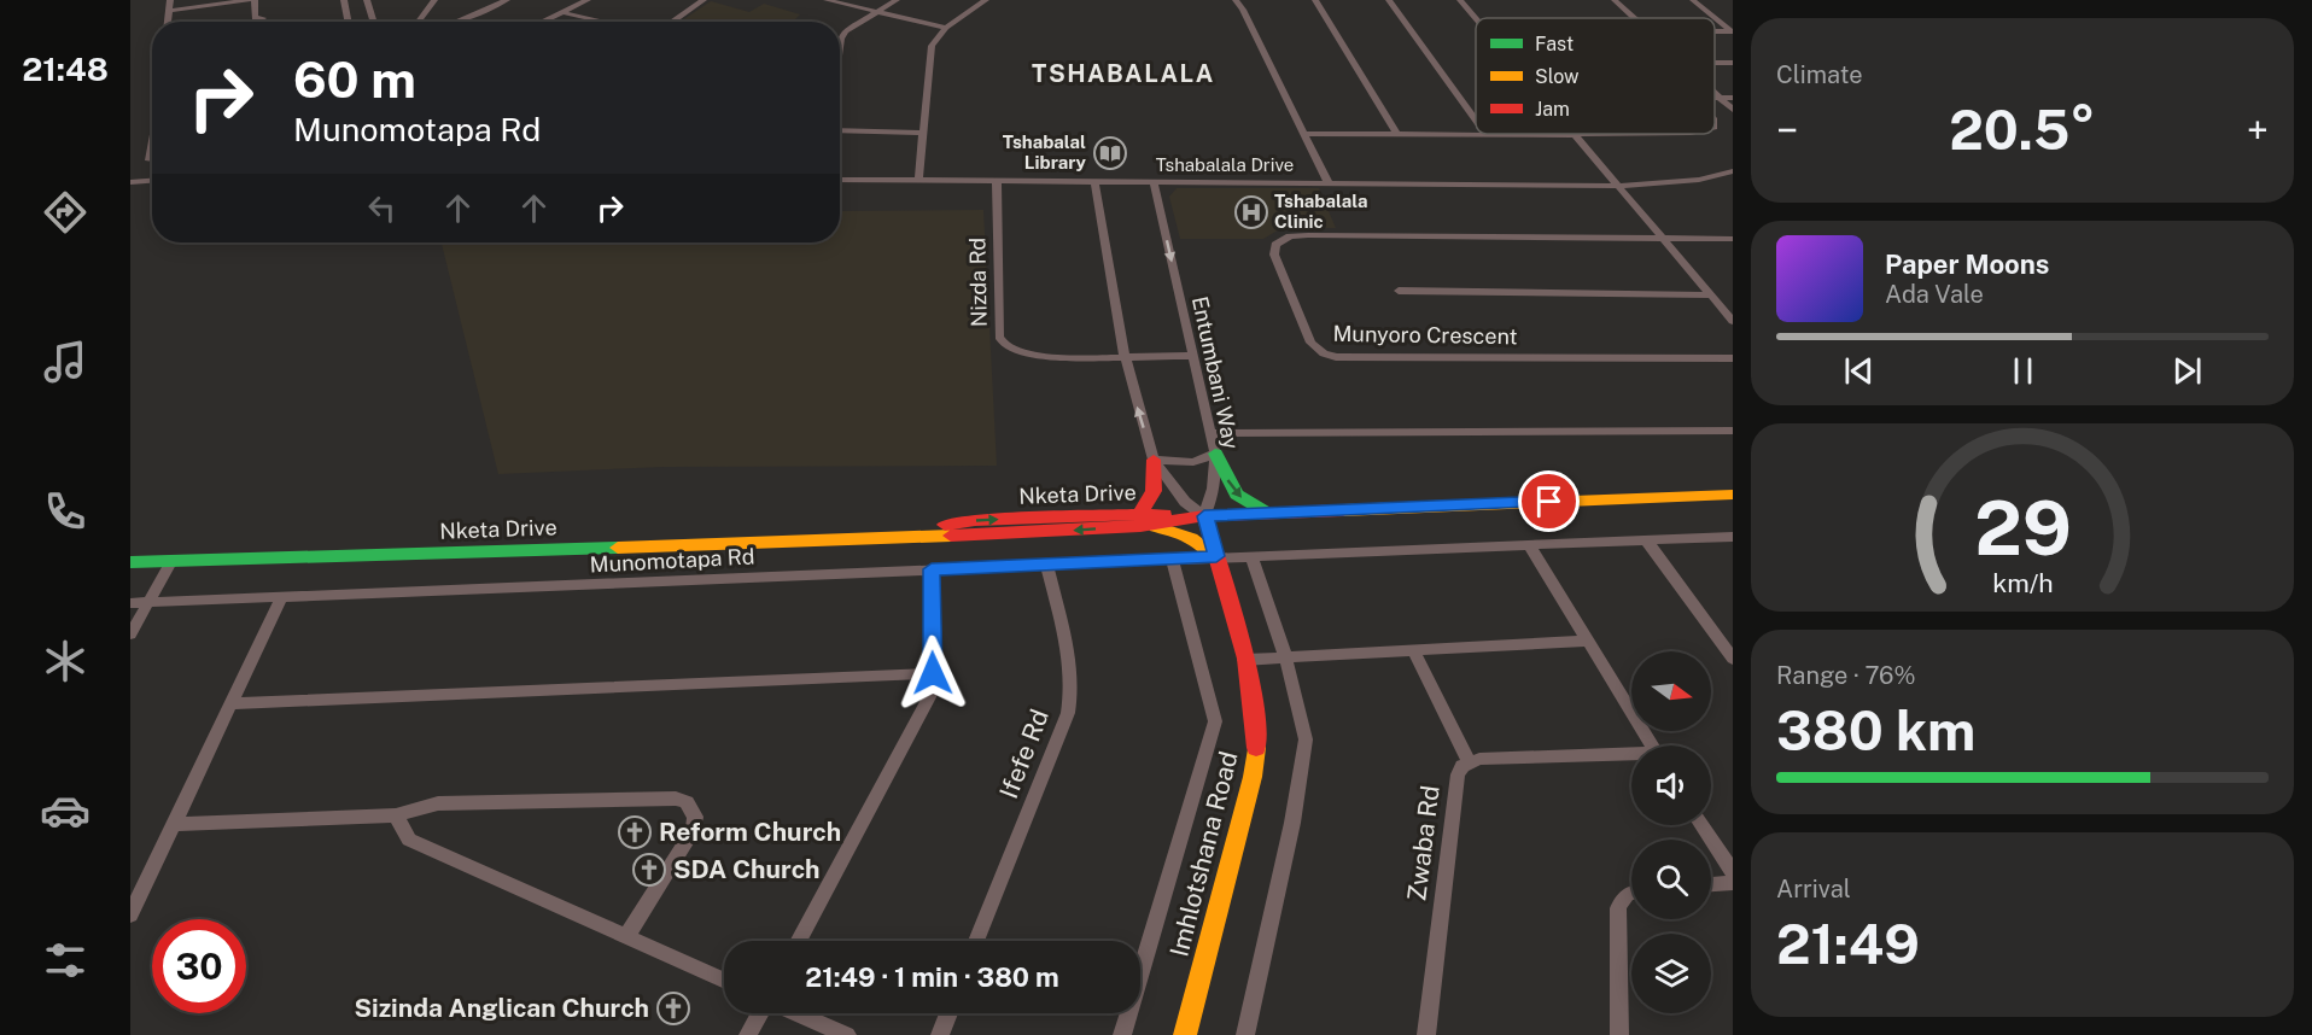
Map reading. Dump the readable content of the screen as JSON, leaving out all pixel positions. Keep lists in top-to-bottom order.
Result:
{
  "streets": {
    "street": [
      "Tshabalala Drive",
      "Nizda Rd",
      "Munyoro Crescent",
      "Entumbani Way",
      "Nketa Drive",
      "Munomotapa Rd",
      "Ifefe Rd",
      "Zwaba Rd",
      "Imhlotshana Road"
    ]
  },
  "crossings": [
    ["Tshabalala Drive", "Nizda Rd"],
    ["Tshabalala Drive", "Entumbani Way"],
    ["Entumbani Way", "Nketa Drive"],
    ["Entumbani Way", "Imhlotshana Road"],
    ["Nketa Drive", "Imhlotshana Road"],
    ["Munomotapa Rd", "Ifefe Rd"],
    ["Munomotapa Rd", "Imhlotshana Road"]
  ],
  "districts": ["TSHABALALA"],
  "places": {
    "library": ["Tshabalal Library"],
    "hospital": ["Tshabalala Clinic"],
    "church": ["Reform Church", "SDA Church", "Sizinda Anglican Church"]
  },
  "legend": ["Fast", "Slow", "Jam"],
  "north": "right",
  "page": {
    "tabs": "21:48",
    "tile": [
      "Climate",
      ["Range · 76%", "380 km"],
      ["Arrival", "21:49"]
    ],
    "turn": ["60 m", "Munomotapa Rd"],
    "heat": ["−", "20.5°", "+"],
    "song": ["Paper Moons", "Ada Vale"],
    "limit": "30",
    "trip": "21:49 · 1 min · 380 m",
    "gauge": ["29", "km/h"]
  }
}
